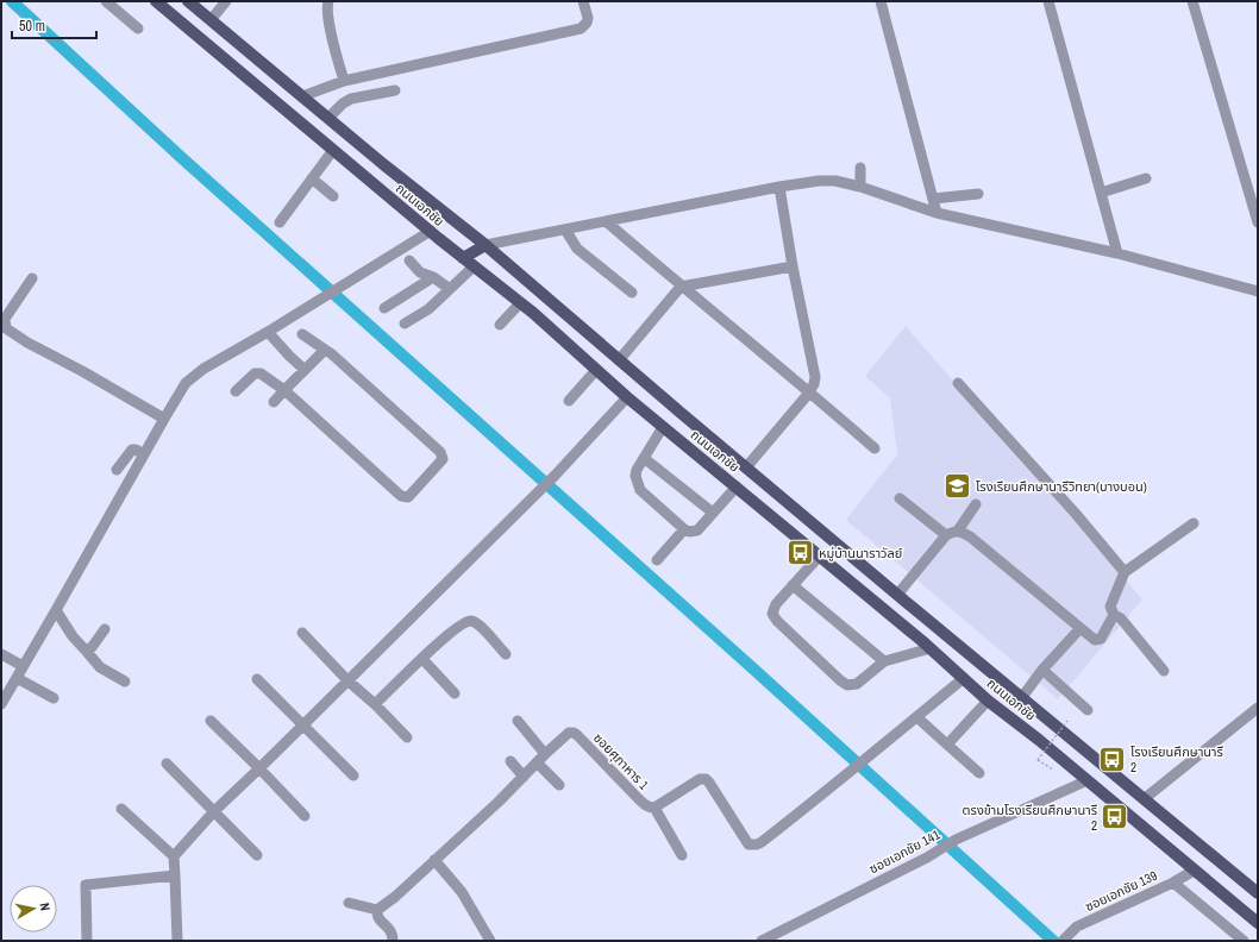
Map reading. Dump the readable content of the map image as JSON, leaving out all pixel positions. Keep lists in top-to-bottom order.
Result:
{
  "streets": {
    "main road": ["ถนนเอกชัย"],
    "street": ["ซอยศุภาหาร 1", "ซอยเอกชัย 141", "ซอยเอกชัย 139"]
  },
  "crossings": [
    ["ถนนเอกชัย", "ซอยเอกชัย 141"],
    ["ถนนเอกชัย", "ซอยเอกชัย 139"]
  ],
  "places": {
    "school or university": ["โรงเรียนศึกษานารีวิทยา(บางบอน)"],
    "bus stop": ["หมู่บ้านนาราวัลย์", "โรงเรียนศึกษานารี 2", "ตรงข้ามโรงเรียนศึกษานารี 2"]
  },
  "scale_bar": "50 m",
  "north": "right"
}
